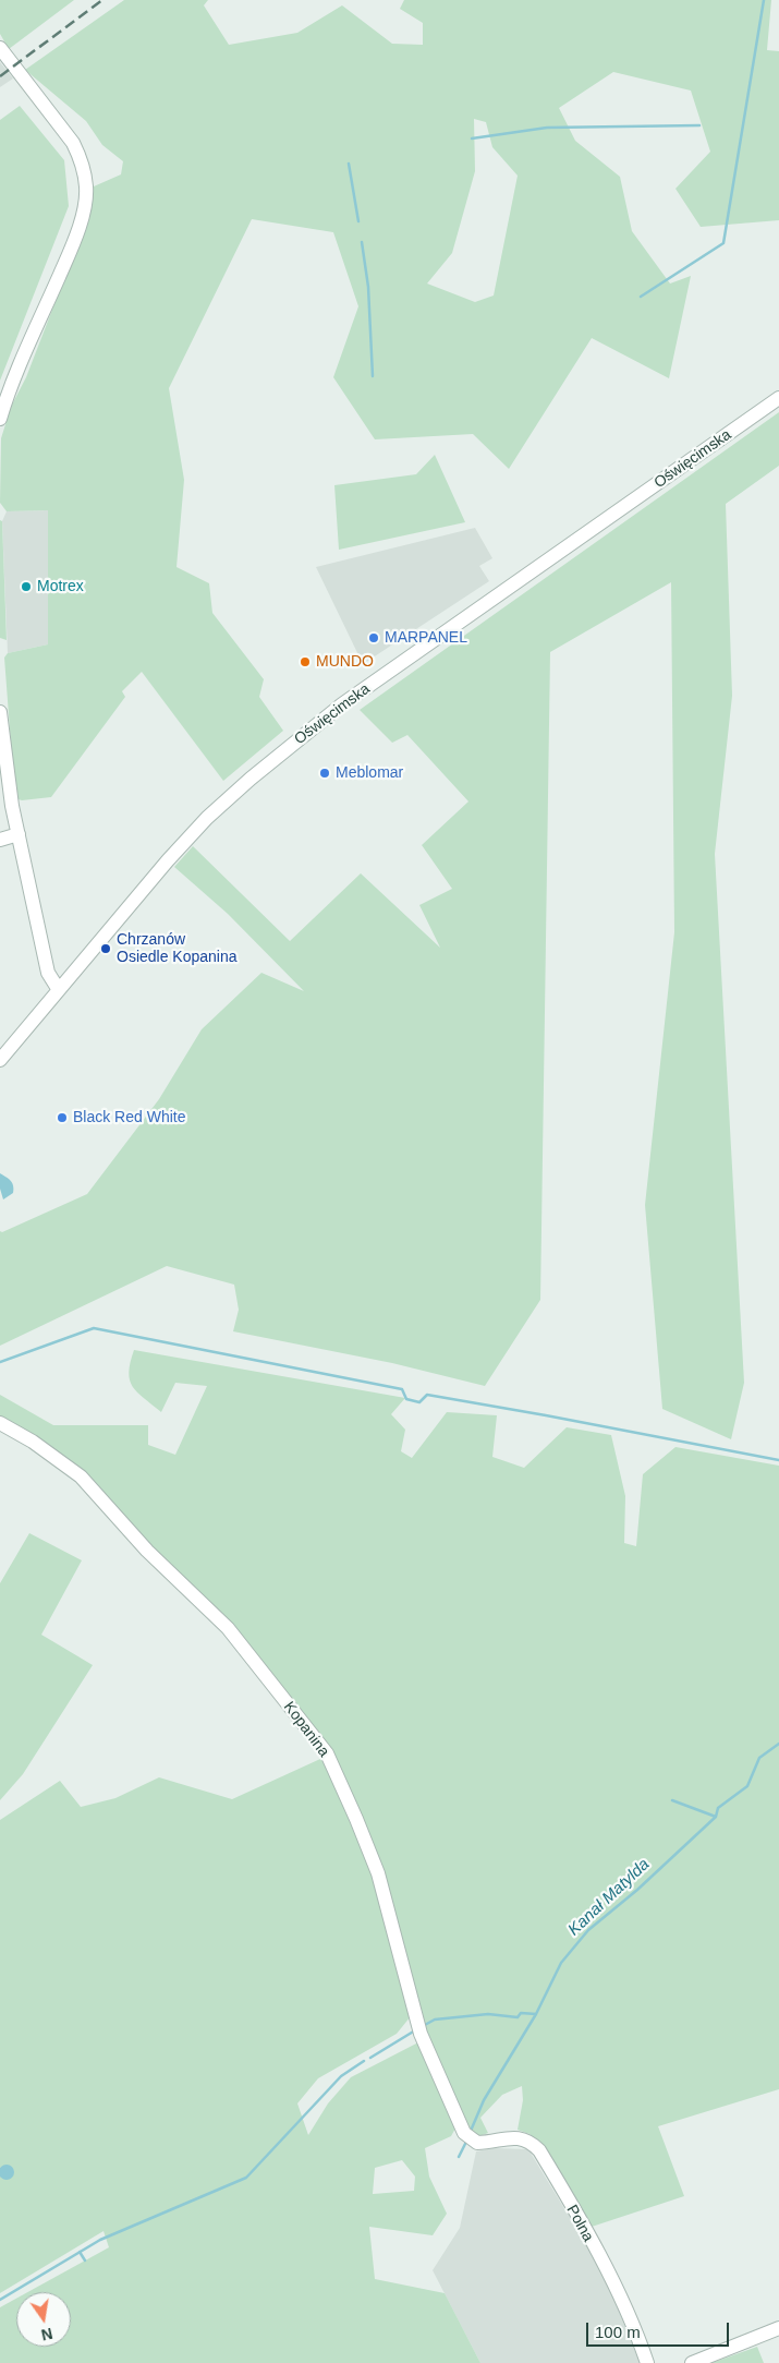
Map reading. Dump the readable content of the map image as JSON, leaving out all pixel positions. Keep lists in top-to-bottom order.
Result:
{
  "streets": {
    "street": ["Oświęcimska", "Kopanina", "Polna"]
  },
  "crossings": [
    ["Kopanina", "Polna"]
  ],
  "water": ["Kanał Matylda"],
  "places": [
    "Motrex",
    "MARPANEL",
    "MUNDO",
    "Meblomar",
    "Chrzanów Osiedle Kopanina",
    "Black Red White"
  ],
  "scale_bar": "100 m",
  "north": "bottom"
}
